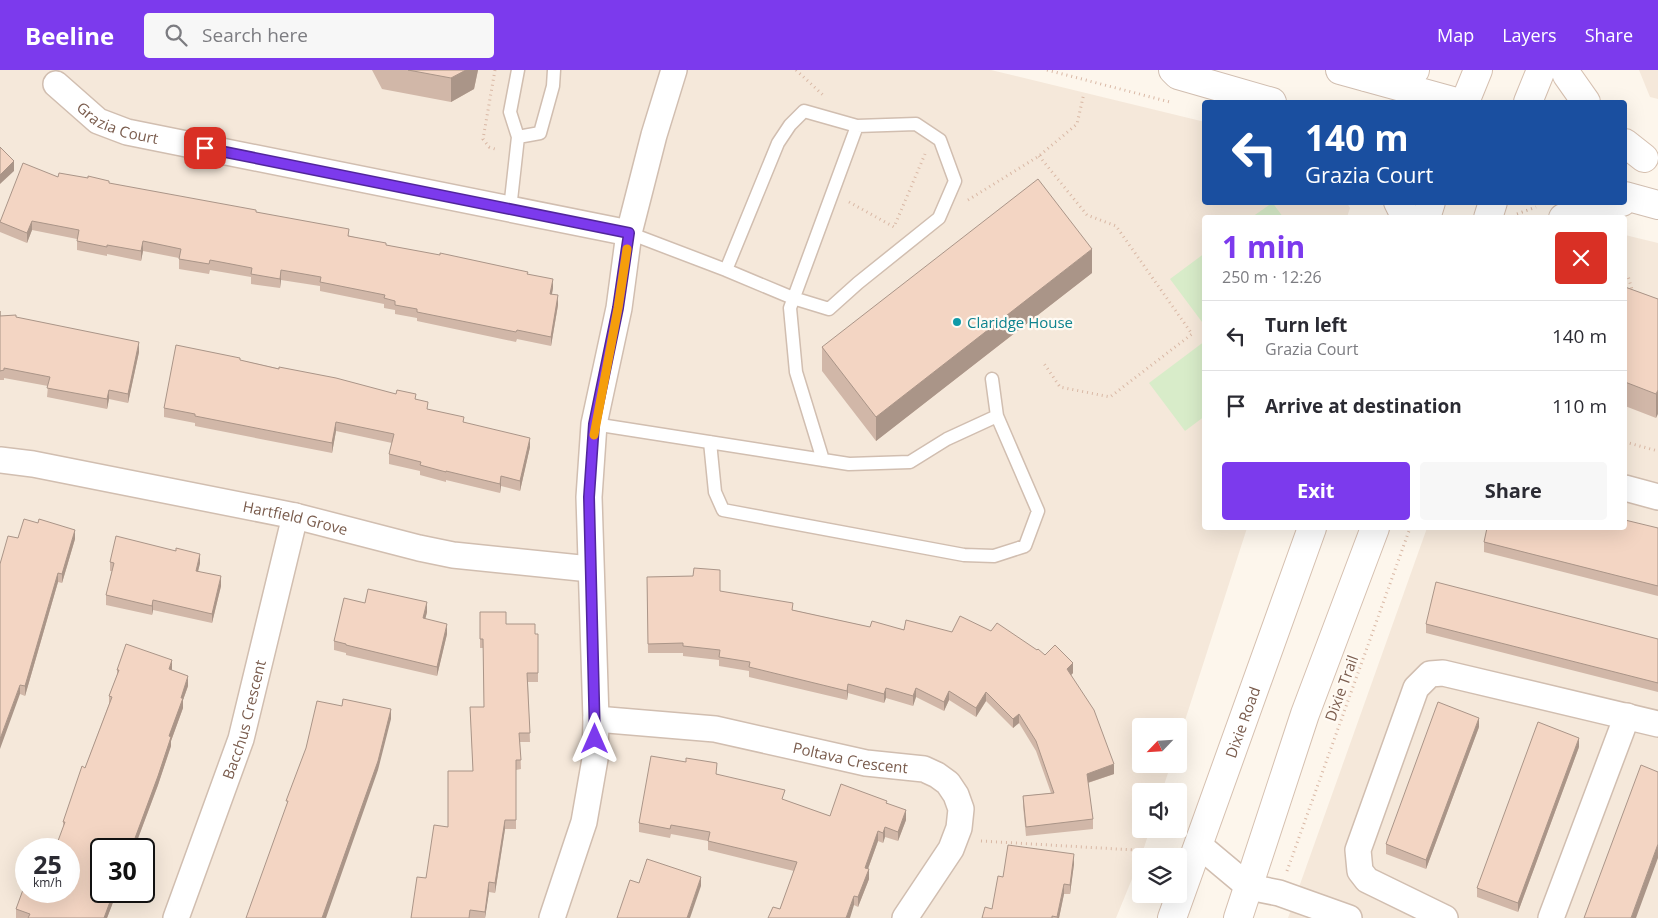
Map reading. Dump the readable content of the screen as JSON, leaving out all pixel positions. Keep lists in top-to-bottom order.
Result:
{
  "streets": {
    "main road": ["Dixie Road"],
    "street": [
      "Grazia Court",
      "Hartfield Grove",
      "Bacchus Crescent",
      "Poltava Crescent"
    ],
    "path": ["Dixie Trail"]
  },
  "crossings": [
    ["Hartfield Grove", "Bacchus Crescent"]
  ],
  "places": ["Claridge House"],
  "north": "bottom left",
  "page": {
    "header": "Beeline",
    "search": "Search here",
    "nav": ["Map", "Layers", "Share"],
    "turn": ["140 m", "Grazia Court"],
    "heading": ["1 min", "250 m · 12:26"],
    "list": [
      {
        "name": "Turn left",
        "note": "Grazia Court",
        "value": "140 m"
      },
      {
        "name": "Arrive at destination",
        "value": "110 m"
      }
    ],
    "buttons": ["Exit", "Share"],
    "speed": "25 km/h",
    "limit": "30"
  }
}
